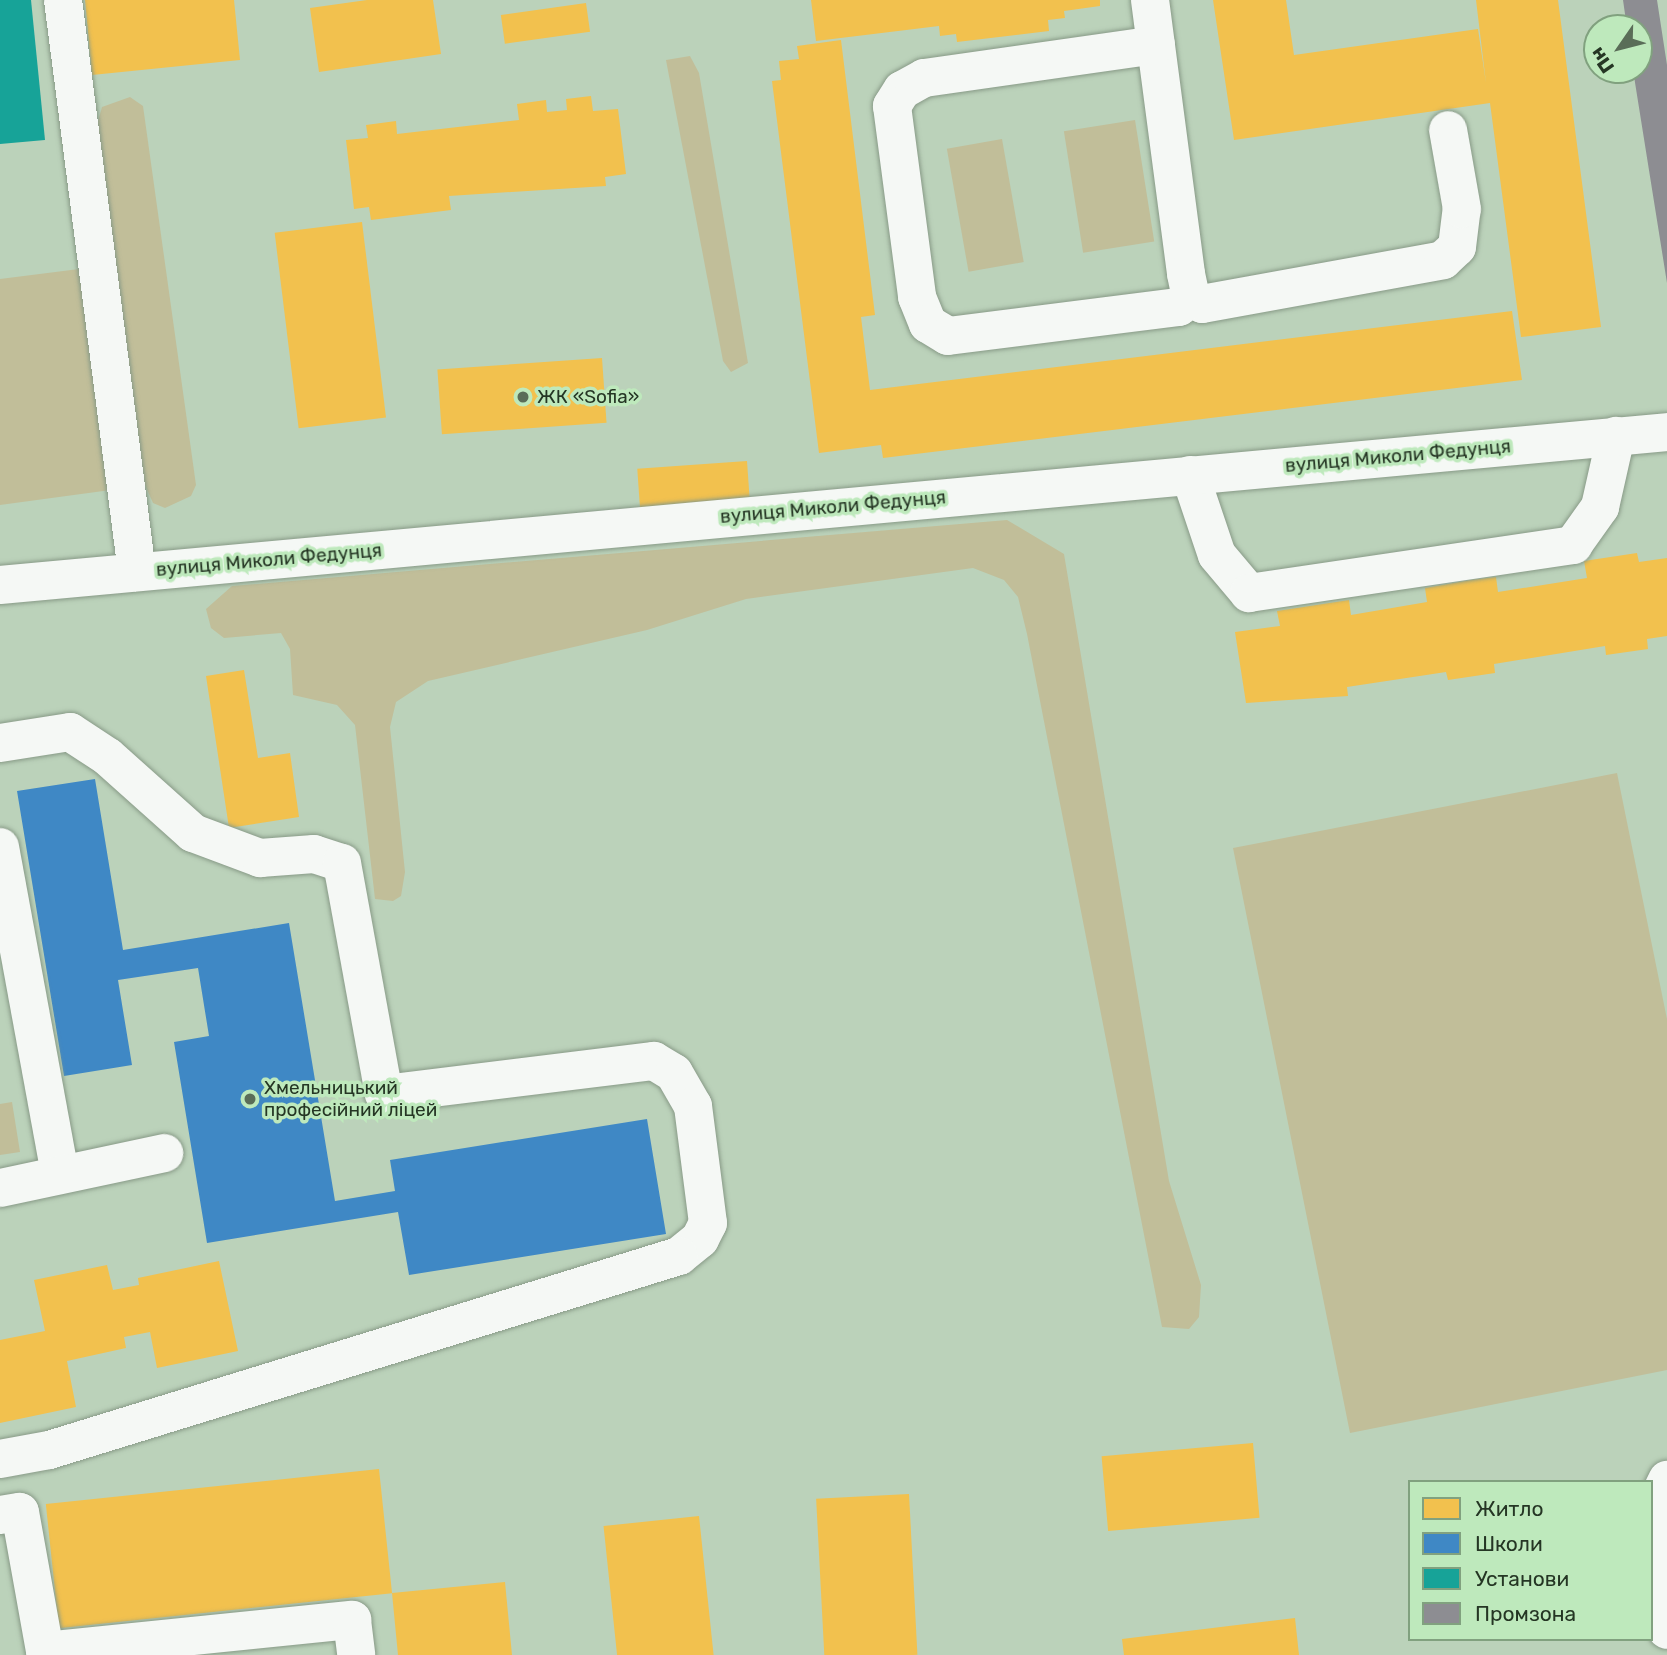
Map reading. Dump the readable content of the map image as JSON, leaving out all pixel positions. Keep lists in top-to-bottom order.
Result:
{
  "streets": {
    "street": ["вулиця Миколи Федунця"]
  },
  "places": ["ЖК «Sofia»", "Хмельницький професійний ліцей"],
  "legend": [
    "Житло",
    "Школи",
    "Установи",
    "Промзона"
  ],
  "north": "bottom left"
}
